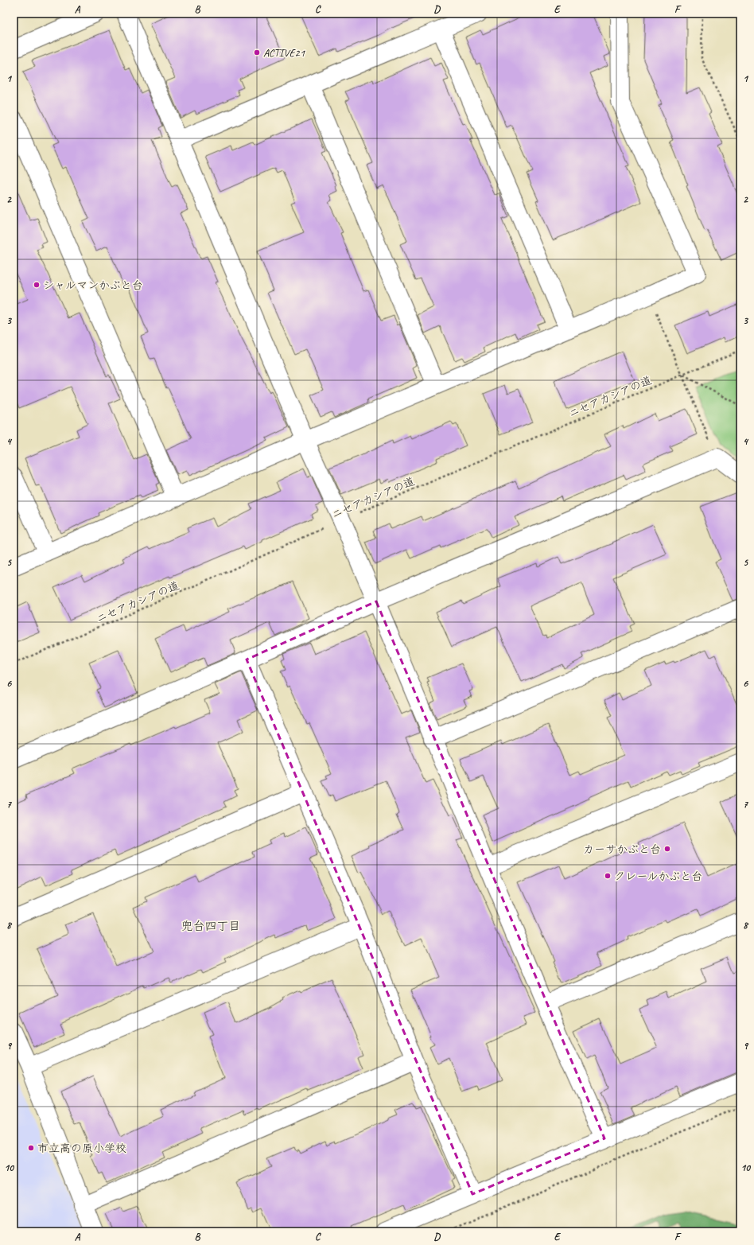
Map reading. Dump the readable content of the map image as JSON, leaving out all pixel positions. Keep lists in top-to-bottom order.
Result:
{
  "streets": {
    "path": ["ニセアカシアの道"]
  },
  "districts": ["兜台四丁目"],
  "places": [
    "ACTIVE21",
    "シャルマンかぶと台",
    "カーサかぶと台",
    "クレールかぶと台",
    "市立高の原小学校"
  ],
  "grid": {
    "columns": [
      "A",
      "B",
      "C",
      "D",
      "E",
      "F"
    ],
    "rows": [
      "1",
      "2",
      "3",
      "4",
      "5",
      "6",
      "7",
      "8",
      "9",
      "10"
    ]
  }
}
